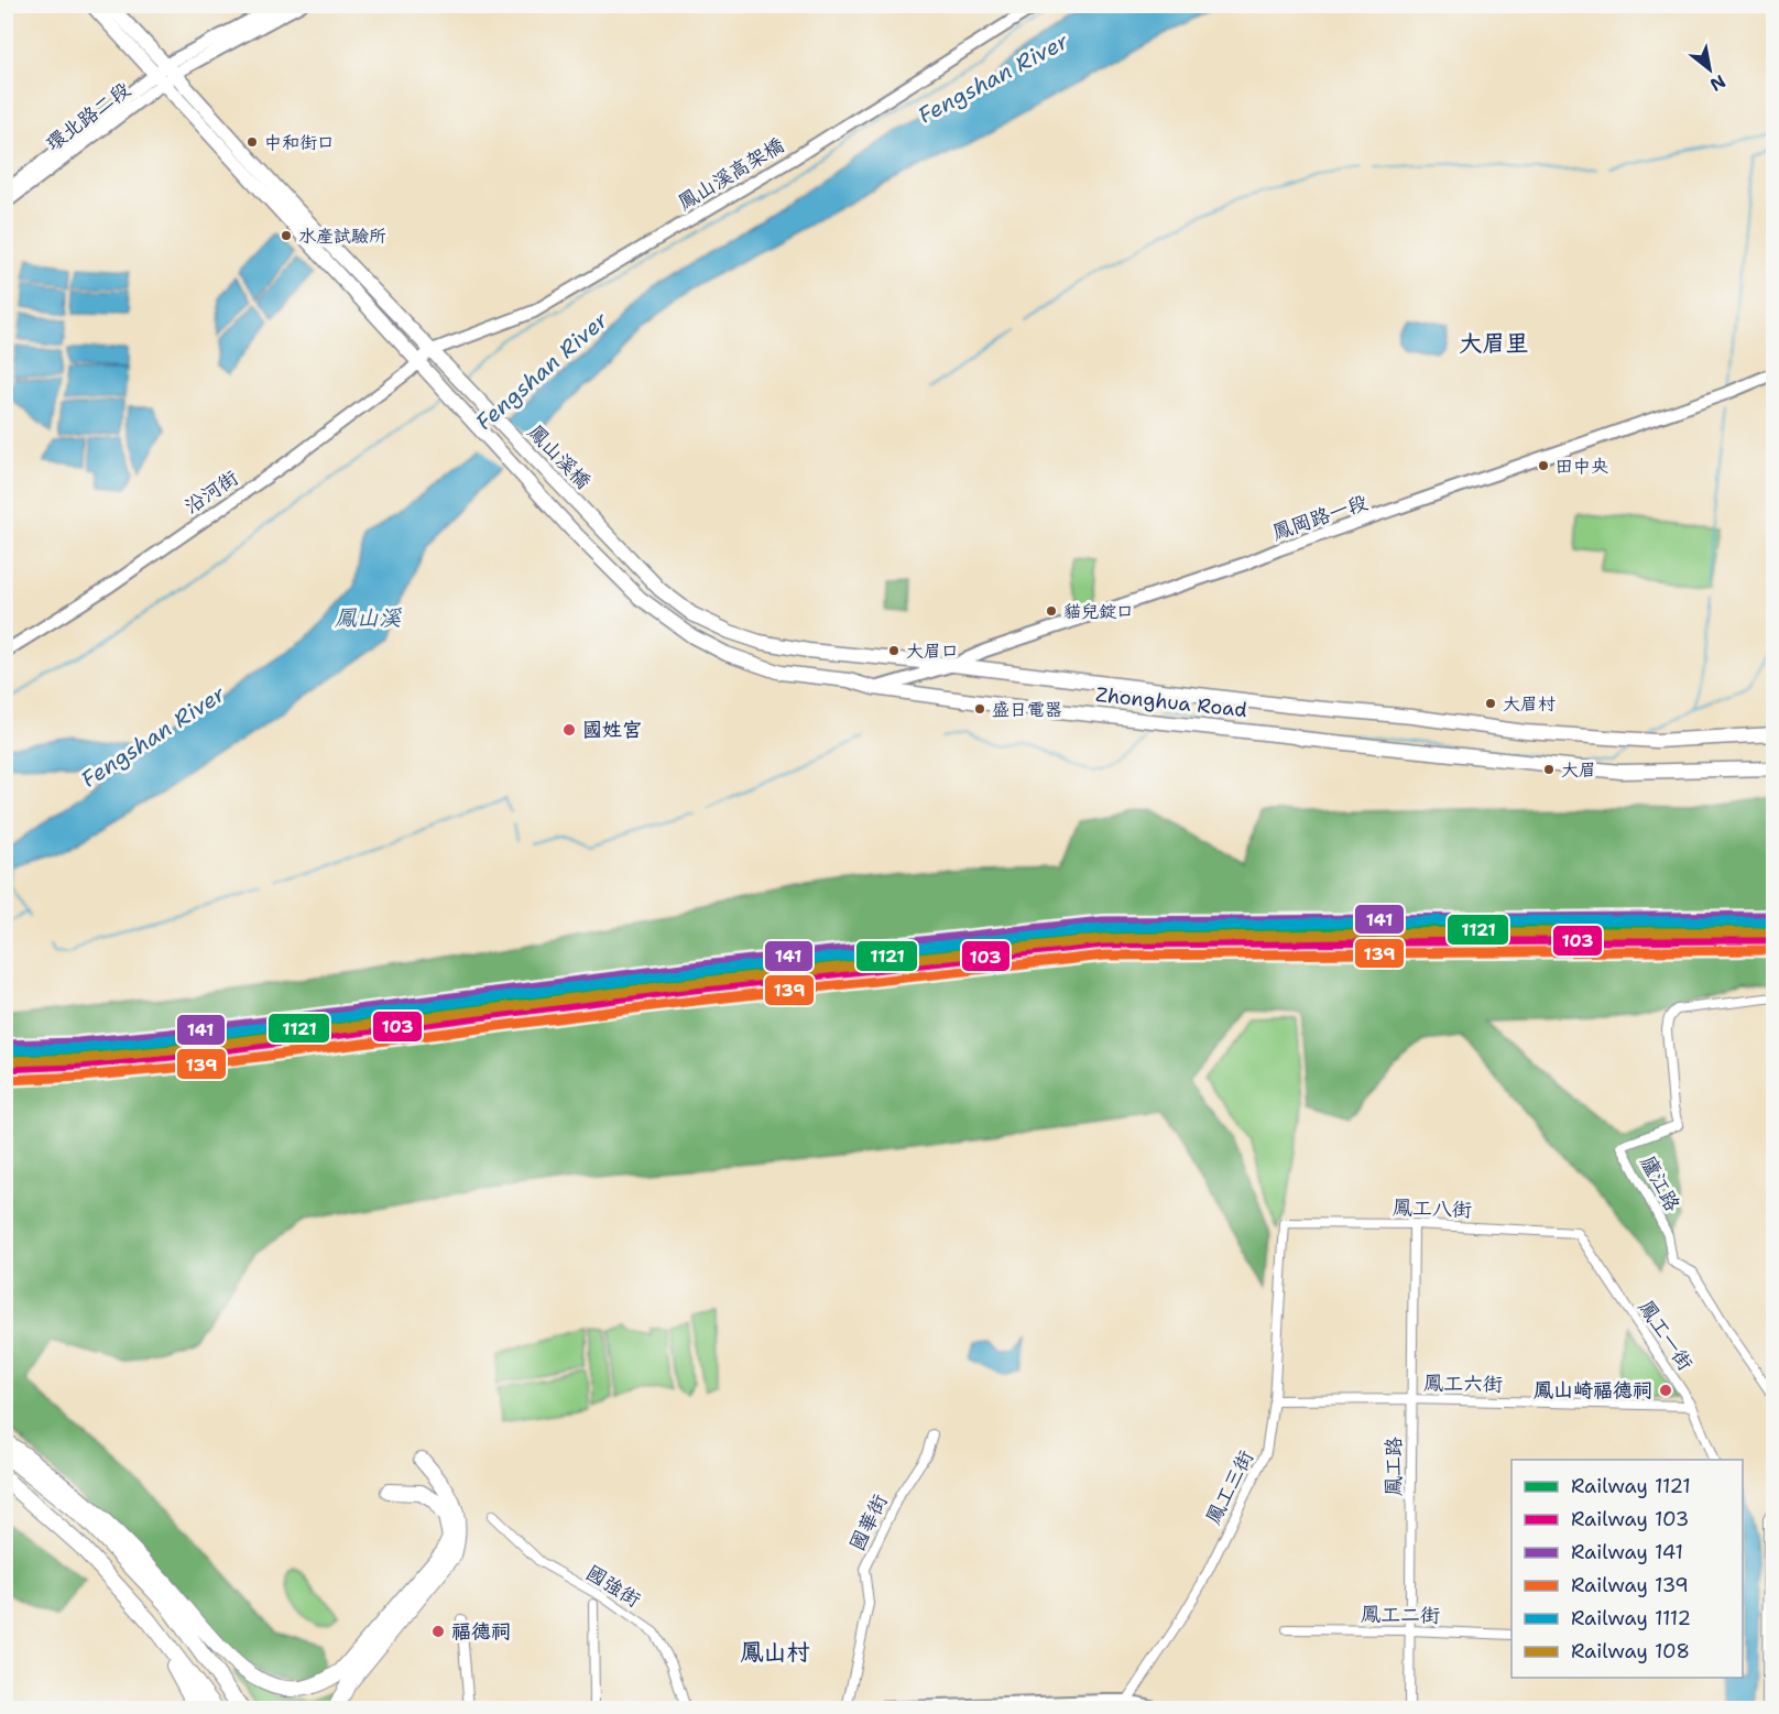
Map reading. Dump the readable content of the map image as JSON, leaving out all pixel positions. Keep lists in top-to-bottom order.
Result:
{
  "streets": {
    "main road": ["鳳山溪橋", "Zhonghua Road"],
    "street": [
      "環北路二段",
      "鳳山溪高架橋",
      "沿河街",
      "鳳岡路一段",
      "廬江路",
      "鳳工八街",
      "鳳工一街",
      "鳳工六街",
      "鳳工路",
      "鳳工三街",
      "國華街",
      "國強街",
      "鳳工二街"
    ]
  },
  "crossings": [
    ["鳳山溪高架橋", "鳳山溪橋"],
    ["鳳山溪高架橋", "沿河街"],
    ["鳳山溪橋", "沿河街"],
    ["鳳山溪橋", "Zhonghua Road"],
    ["鳳岡路一段", "Zhonghua Road"],
    ["鳳工八街", "鳳工一街"],
    ["鳳工八街", "鳳工路"],
    ["鳳工八街", "鳳工三街"],
    ["鳳工一街", "鳳工六街"],
    ["鳳工六街", "鳳工路"],
    ["鳳工六街", "鳳工三街"],
    ["鳳工路", "鳳工二街"]
  ],
  "districts": ["大眉里", "鳳山村"],
  "water": ["Fengshan River", "鳳山溪"],
  "places": [
    "中和街口",
    "水產試驗所",
    "田中央",
    "貓兒錠口",
    "大眉口",
    "大眉村",
    "盛日電器",
    "國姓宫",
    "大眉",
    "鳳山崎福德祠",
    "福德祠"
  ],
  "lines": [
    "rail line 141",
    "rail line 1112",
    "rail line 1121",
    "rail line 108",
    "rail line 103",
    "rail line 139"
  ],
  "legend": [
    "Railway 1121",
    "Railway 103",
    "Railway 141",
    "Railway 139",
    "Railway 1112",
    "Railway 108"
  ],
  "north": "bottom right"
}
